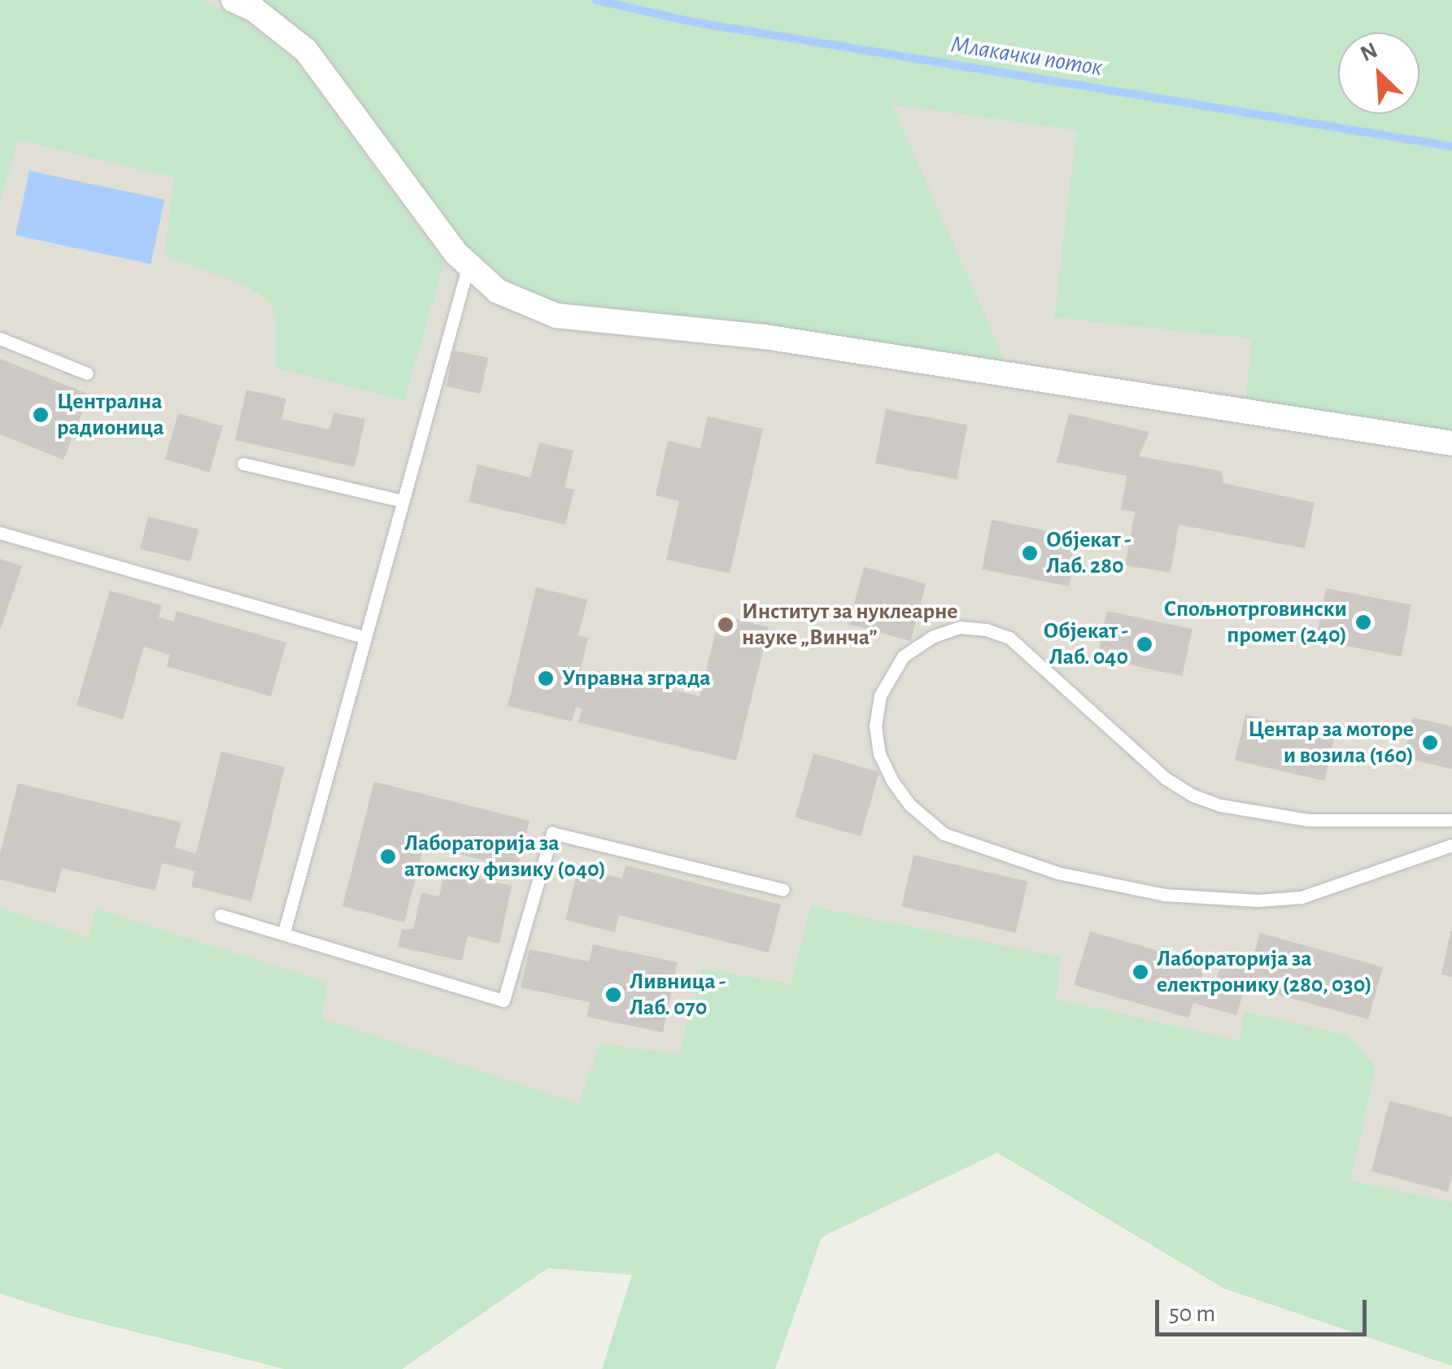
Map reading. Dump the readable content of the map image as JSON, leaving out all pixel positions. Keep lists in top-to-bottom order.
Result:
{
  "water": ["Млакачки поток"],
  "places": [
    "Централна радионица",
    "Објекат - Лаб. 280",
    "Спољнотрговински промет (240)",
    "Институт за нуклеарне науке „Винча”",
    "Објекат - Лаб. 040",
    "Управна зграда",
    "Центар за моторе и возила (160)",
    "Лабораторија за атомску физику (040)",
    "Лабораторија за електронику (280, 030)",
    "Ливница - Лаб. 070"
  ],
  "scale_bar": "50 m",
  "north": "top left"
}
